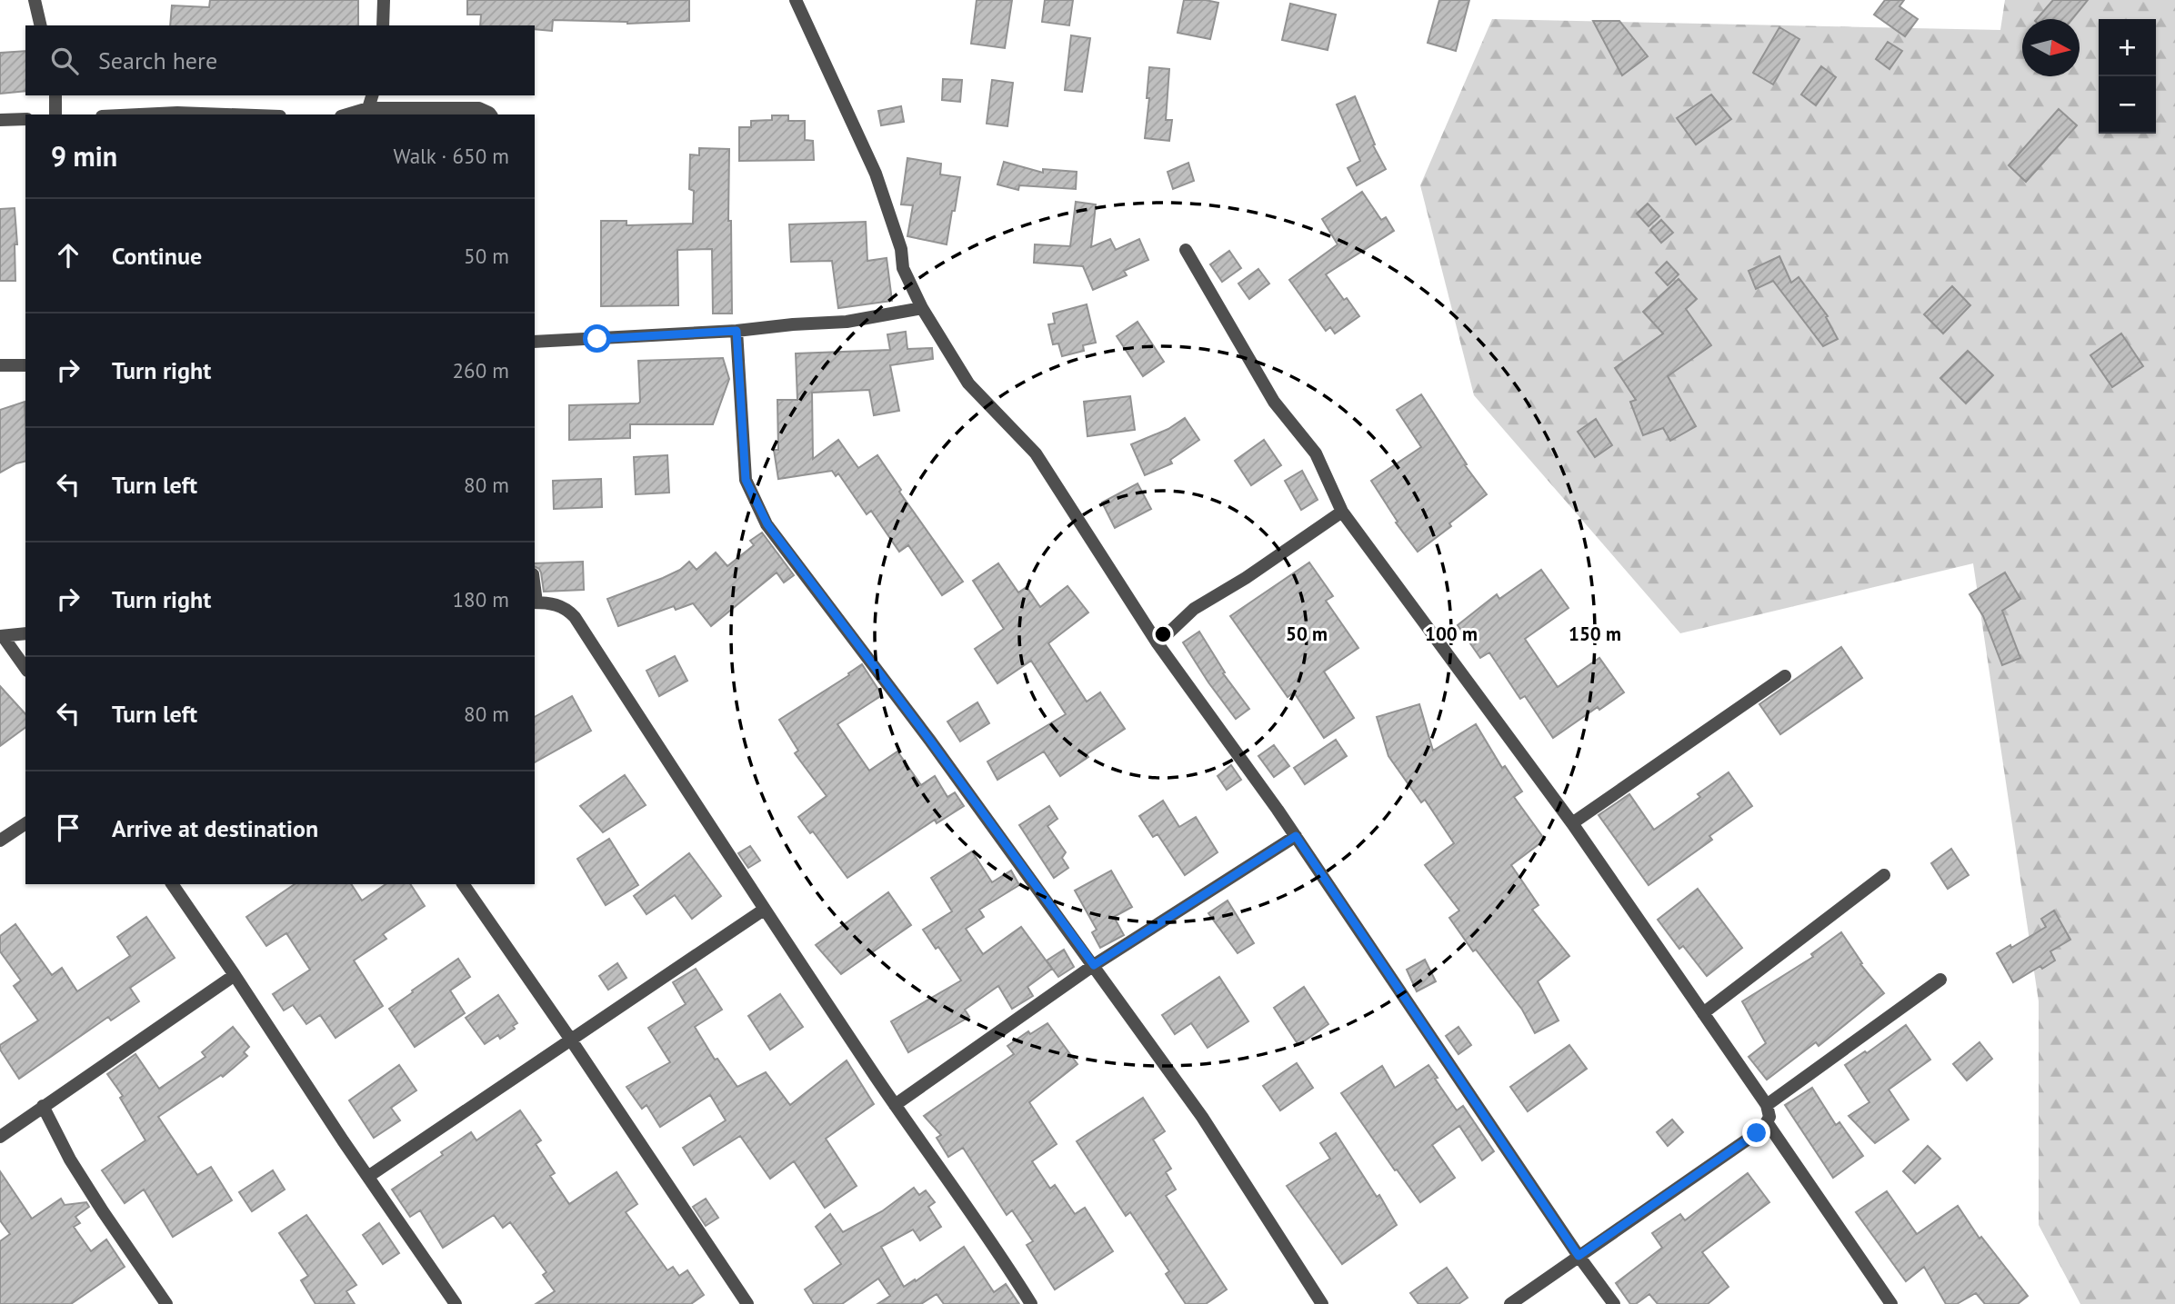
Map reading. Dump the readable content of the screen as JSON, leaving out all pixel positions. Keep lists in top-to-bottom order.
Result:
{
  "north": "right",
  "page": {
    "map_buttons": ["+", "−"],
    "search": "Search here",
    "heading": ["9 min", "Walk · 650 m"],
    "list": [
      ["Continue", "50 m"],
      ["Turn right", "260 m"],
      ["Turn left", "80 m"],
      ["Turn right", "180 m"],
      ["Turn left", "80 m"],
      "Arrive at destination"
    ]
  },
  "rings": ["50 m", "100 m", "150 m"]
}
